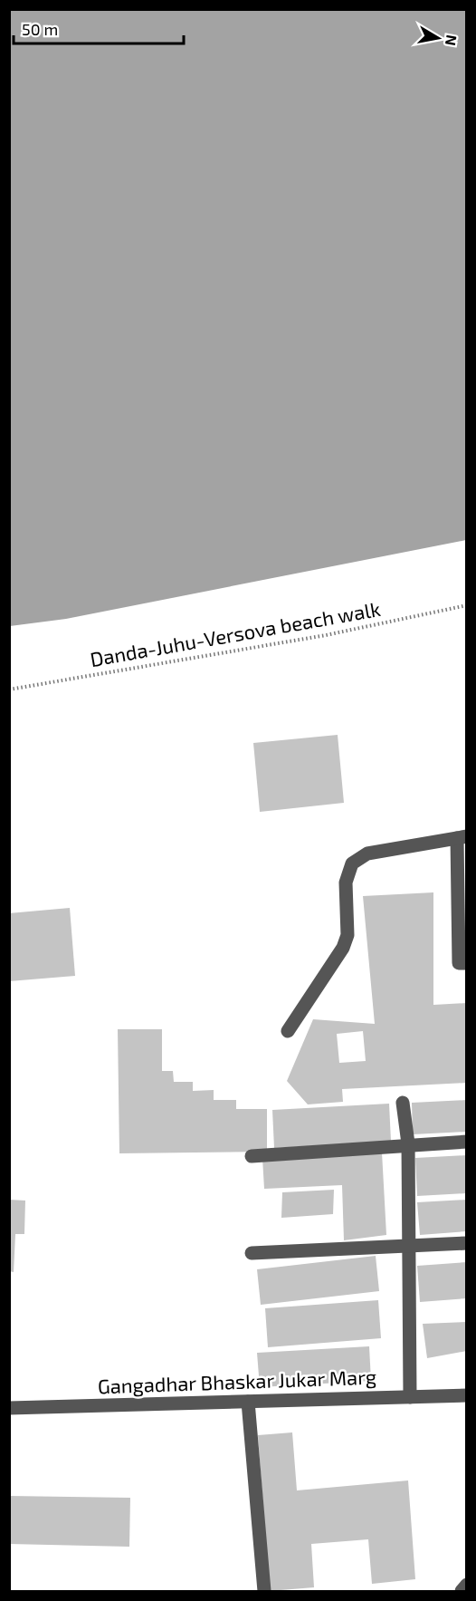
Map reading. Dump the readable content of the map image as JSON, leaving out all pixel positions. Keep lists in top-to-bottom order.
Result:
{
  "streets": {
    "street": ["Gangadhar Bhaskar Jukar Marg"],
    "path": ["Danda-Juhu-Versova beach walk"]
  },
  "scale_bar": "50 m",
  "north": "right"
}
